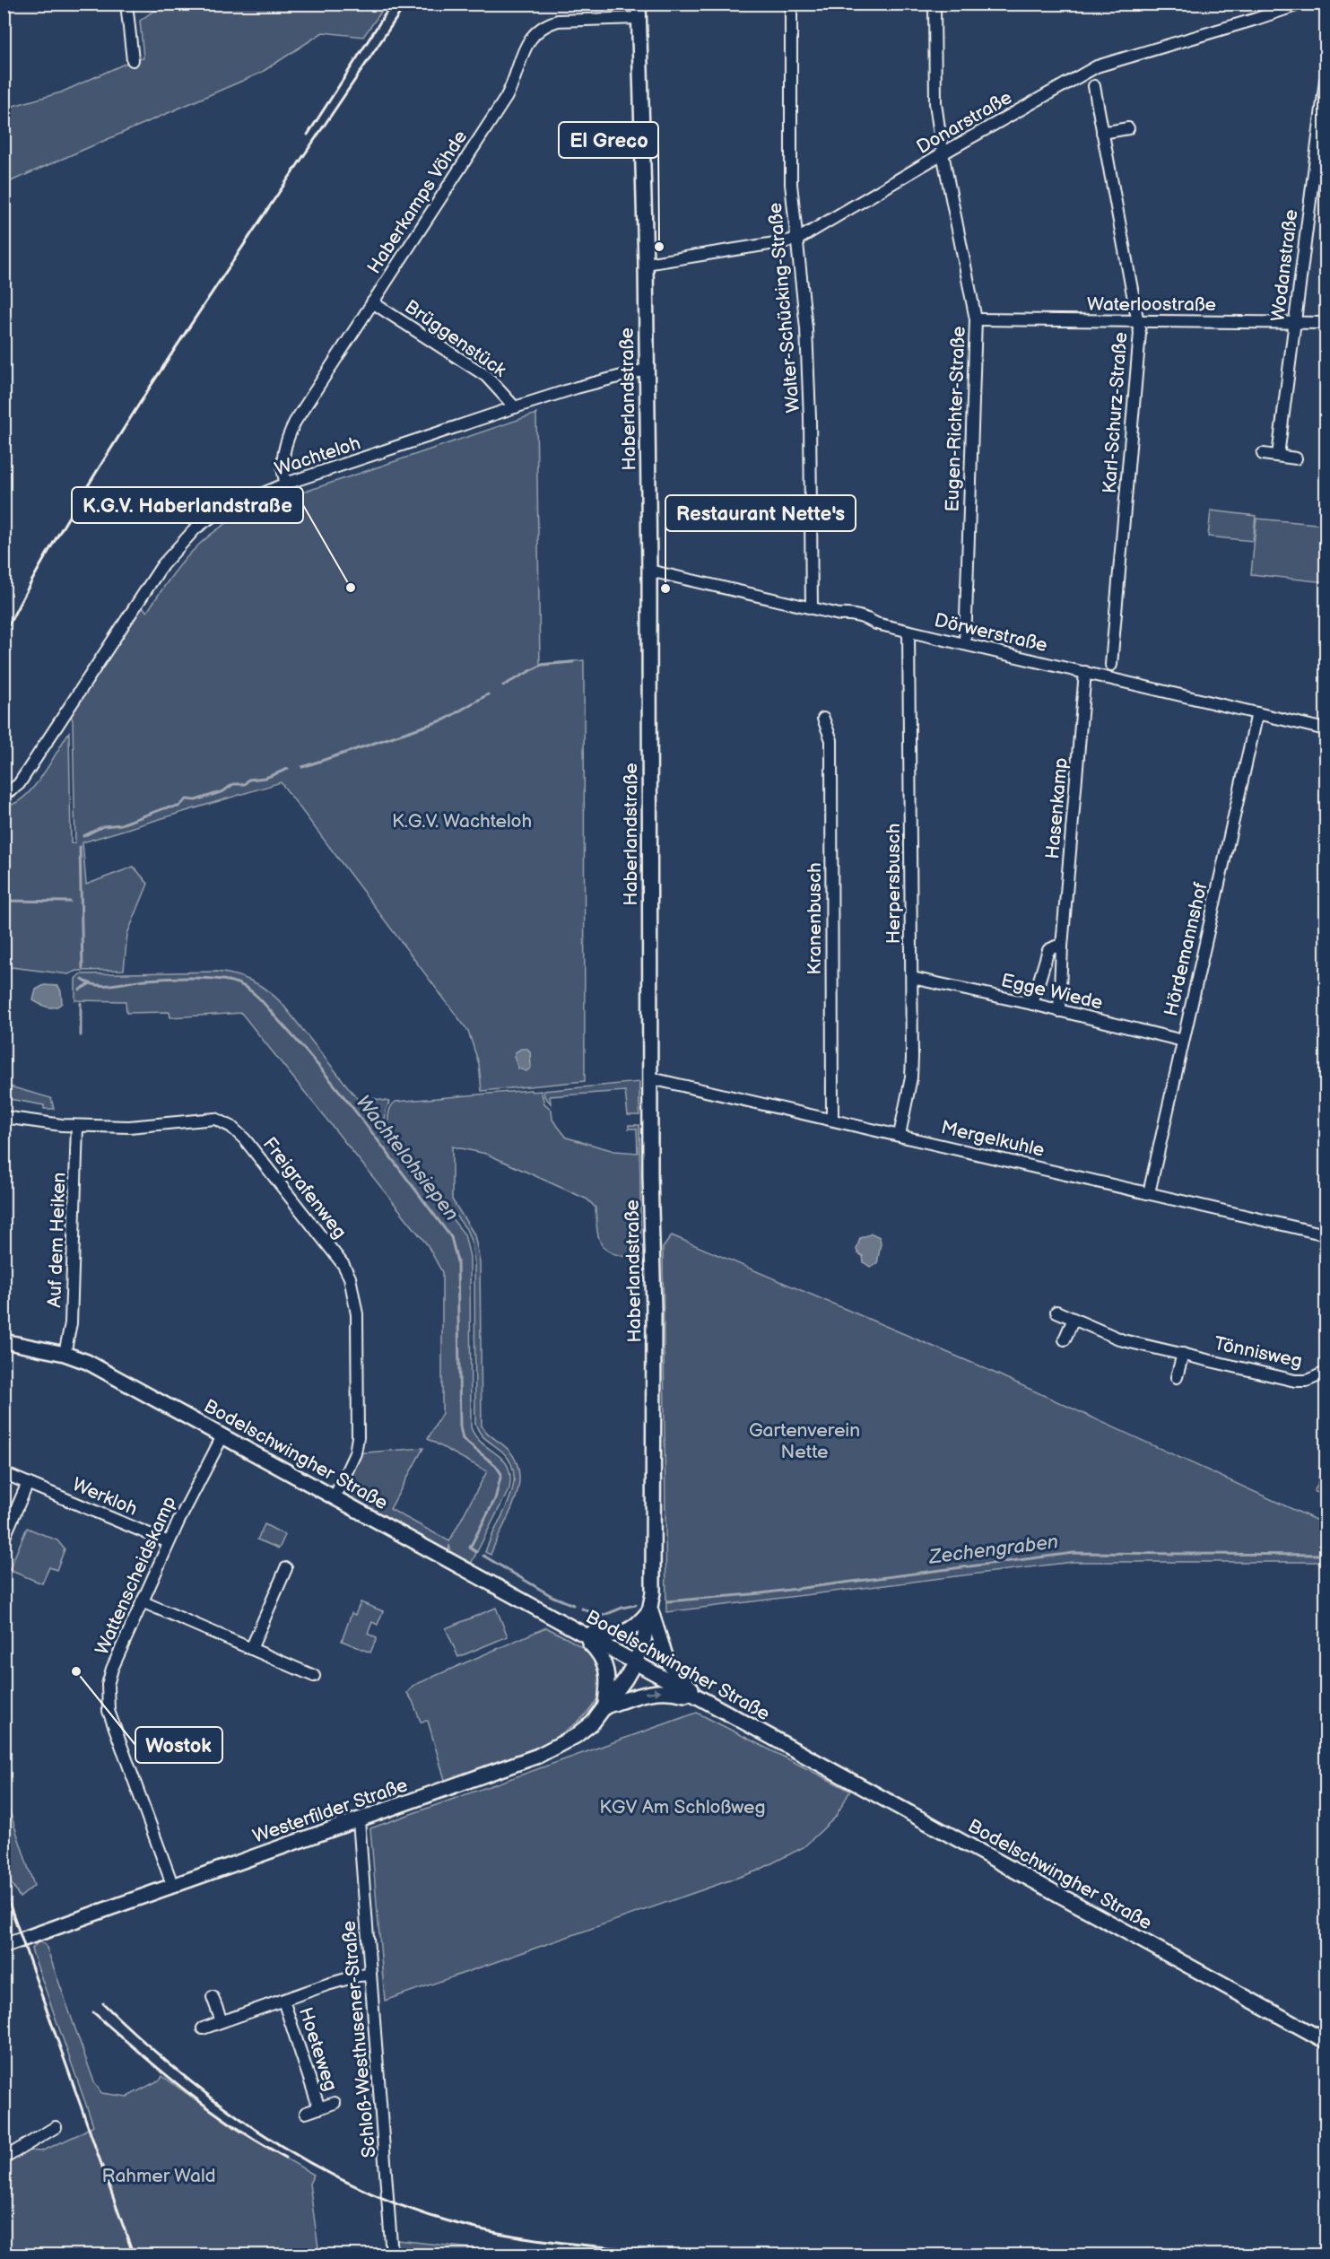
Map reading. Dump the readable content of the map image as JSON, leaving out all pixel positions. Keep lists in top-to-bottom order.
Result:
{
  "streets": {
    "street": [
      "Donarstraße",
      "Haberkamps Vöhde",
      "Wodanstraße",
      "Waterloostraße",
      "Walter-Schücking-Straße",
      "Brüggenstück",
      "Haberlandstraße",
      "Karl-Schurz-Straße",
      "Eugen-Richter-Straße",
      "Wachteloh",
      "Dörwerstraße",
      "Hasenkamp",
      "Herpersbusch",
      "Kranenbusch",
      "Hördemannshof",
      "Egge Wiede",
      "Mergelkuhle",
      "Freigrafenweg",
      "Auf dem Heiken",
      "Tönnisweg",
      "Bodelschwingher Straße",
      "Werkloh",
      "Wattenscheidskamp",
      "Westerfilder Straße",
      "Schloß-Westhusener-Straße",
      "Hoeteweg"
    ]
  },
  "crossings": [
    ["Donarstraße", "Walter-Schücking-Straße"],
    ["Donarstraße", "Haberlandstraße"],
    ["Donarstraße", "Eugen-Richter-Straße"],
    ["Haberkamps Vöhde", "Brüggenstück"],
    ["Haberkamps Vöhde", "Haberlandstraße"],
    ["Haberkamps Vöhde", "Wachteloh"],
    ["Wodanstraße", "Waterloostraße"],
    ["Waterloostraße", "Karl-Schurz-Straße"],
    ["Waterloostraße", "Eugen-Richter-Straße"],
    ["Walter-Schücking-Straße", "Dörwerstraße"],
    ["Brüggenstück", "Wachteloh"],
    ["Haberlandstraße", "Wachteloh"],
    ["Haberlandstraße", "Dörwerstraße"],
    ["Haberlandstraße", "Mergelkuhle"],
    ["Haberlandstraße", "Bodelschwingher Straße"],
    ["Haberlandstraße", "Westerfilder Straße"],
    ["Eugen-Richter-Straße", "Dörwerstraße"],
    ["Dörwerstraße", "Hasenkamp"],
    ["Dörwerstraße", "Herpersbusch"],
    ["Dörwerstraße", "Hördemannshof"],
    ["Hasenkamp", "Egge Wiede"],
    ["Herpersbusch", "Egge Wiede"],
    ["Herpersbusch", "Mergelkuhle"],
    ["Kranenbusch", "Mergelkuhle"],
    ["Hördemannshof", "Egge Wiede"],
    ["Hördemannshof", "Mergelkuhle"],
    ["Freigrafenweg", "Auf dem Heiken"],
    ["Freigrafenweg", "Bodelschwingher Straße"],
    ["Auf dem Heiken", "Bodelschwingher Straße"],
    ["Bodelschwingher Straße", "Wattenscheidskamp"],
    ["Bodelschwingher Straße", "Westerfilder Straße"],
    ["Werkloh", "Wattenscheidskamp"],
    ["Wattenscheidskamp", "Westerfilder Straße"],
    ["Westerfilder Straße", "Schloß-Westhusener-Straße"],
    ["Schloß-Westhusener-Straße", "Hoeteweg"]
  ],
  "water": ["Wachtelohsiepen", "Zechengraben"],
  "parks": [
    "K.G.V. Wachteloh",
    "Gartenverein Nette",
    "KGV Am Schloßweg",
    "Rahmer Wald"
  ],
  "places": [
    "El Greco",
    "K.G.V. Haberlandstraße",
    "Restaurant Nette's",
    "Wostok"
  ]
}
